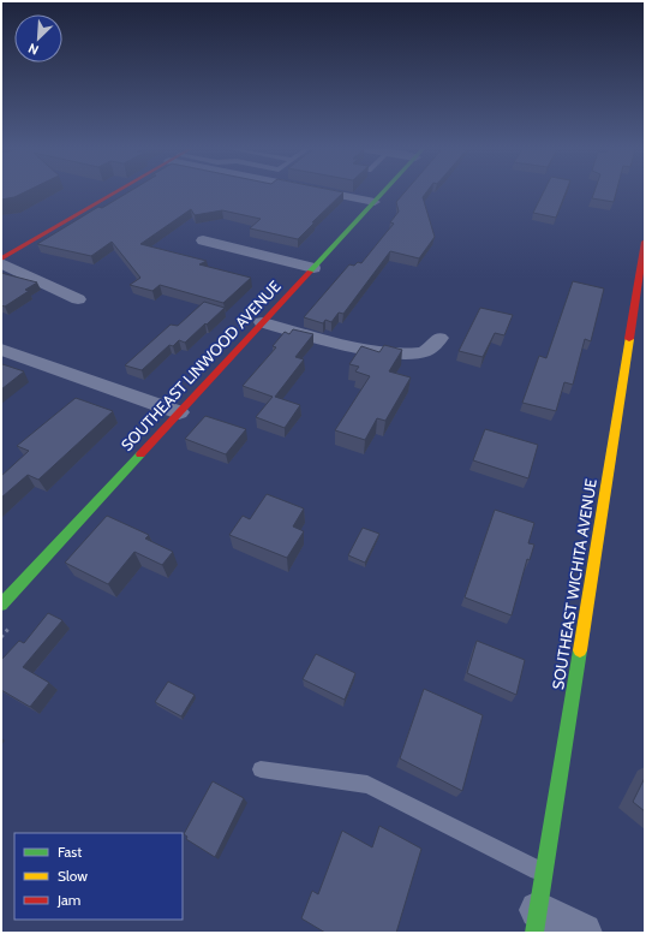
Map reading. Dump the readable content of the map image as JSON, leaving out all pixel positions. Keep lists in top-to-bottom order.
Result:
{
  "streets": {
    "street": ["SOUTHEAST LINWOOD AVENUE", "SOUTHEAST WICHITA AVENUE"]
  },
  "legend": ["Fast", "Slow", "Jam"],
  "north": "bottom left"
}
